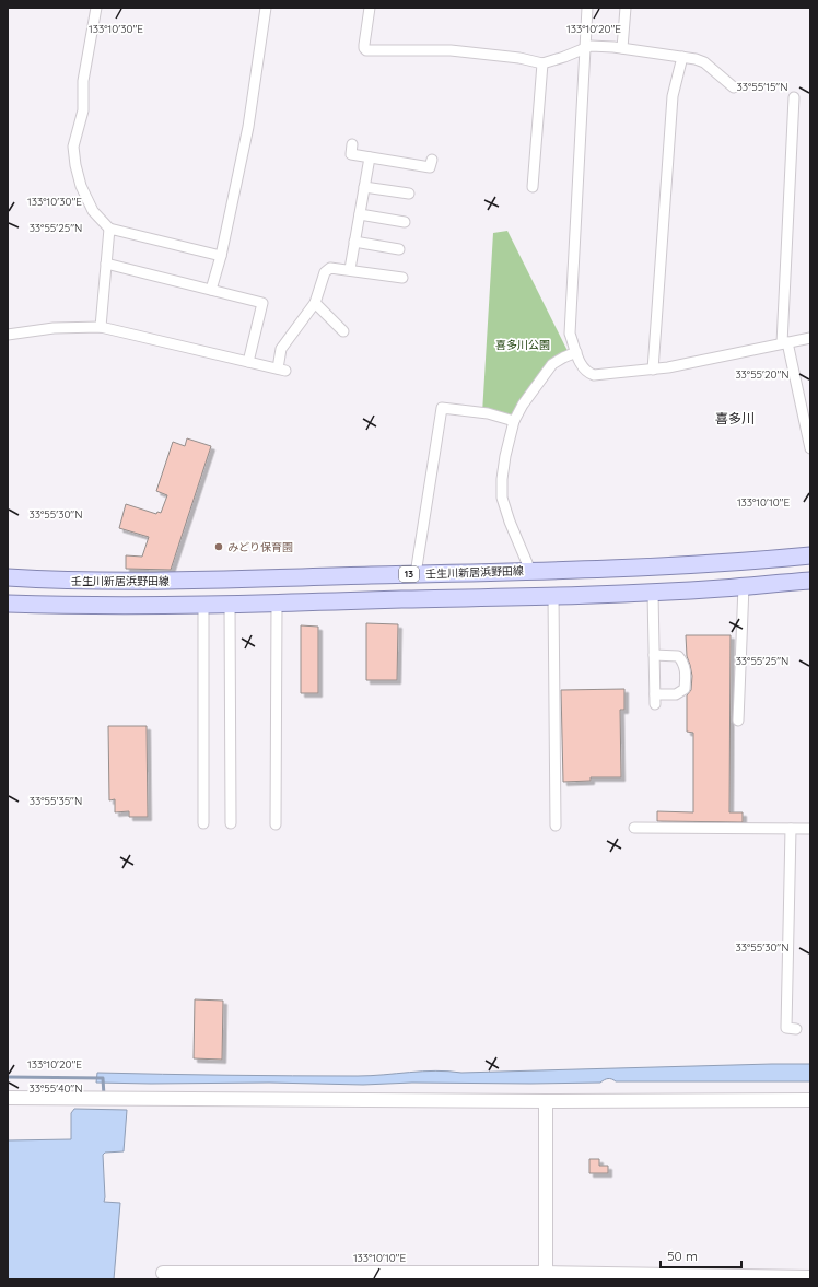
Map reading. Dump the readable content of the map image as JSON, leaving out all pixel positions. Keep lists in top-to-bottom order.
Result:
{
  "streets": {
    "main road": ["壬生川新居浜野田線", "13"]
  },
  "districts": ["喜多川"],
  "parks": ["喜多川公園"],
  "places": ["みどり保育園"],
  "scale_bar": "50 m",
  "coordinates": [
    "133°10'30\"E",
    "133°10'20\"E",
    "33°55'15\"N",
    "33°55'25\"N",
    "33°55'20\"N",
    "133°10'10\"E",
    "33°55'30\"N",
    "33°55'35\"N",
    "33°55'40\"N"
  ]
}
